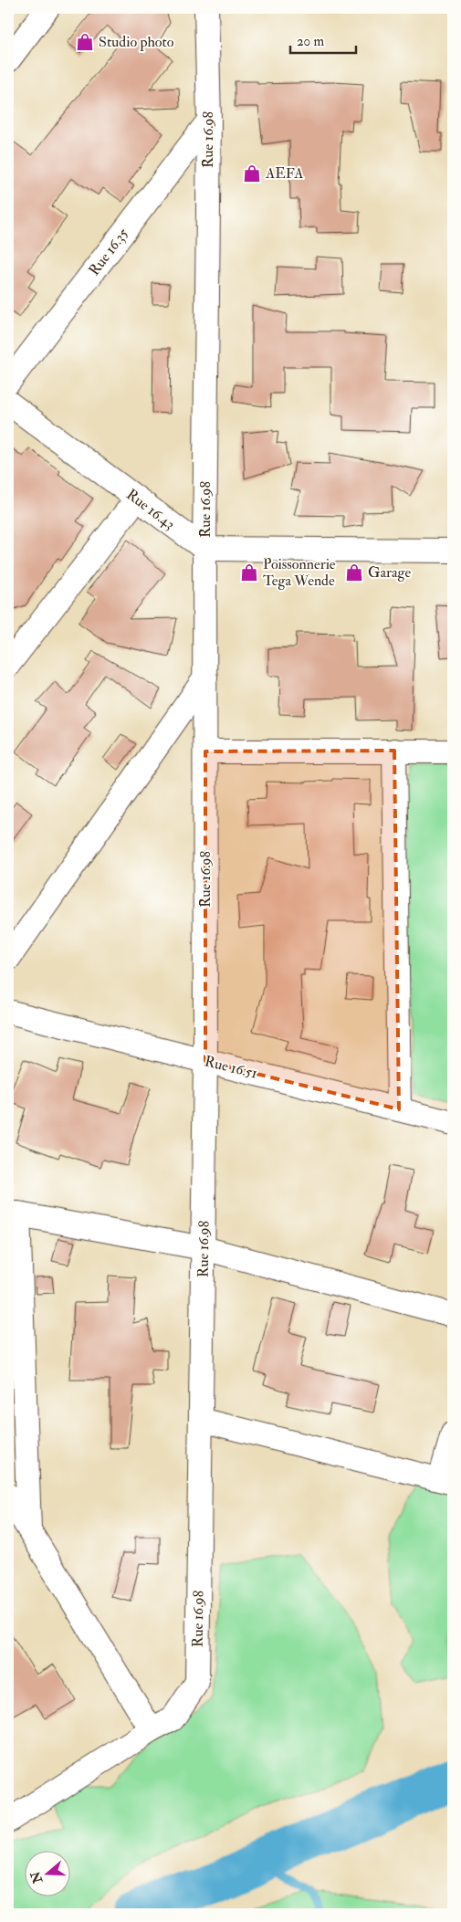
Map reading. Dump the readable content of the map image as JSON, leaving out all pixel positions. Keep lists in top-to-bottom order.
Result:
{
  "streets": {
    "street": [
      "Rue 16.98",
      "Rue 16.35",
      "Rue 16.43",
      "Rue 16.51"
    ]
  },
  "crossings": [
    ["Rue 16.98", "Rue 16.35"],
    ["Rue 16.98", "Rue 16.43"],
    ["Rue 16.98", "Rue 16.51"]
  ],
  "places": {
    "shop": [
      "Studio photo",
      "AEFA",
      "Poissonnerie Tega Wende",
      "Garage"
    ]
  },
  "scale_bar": "20 m",
  "north": "left"
}
